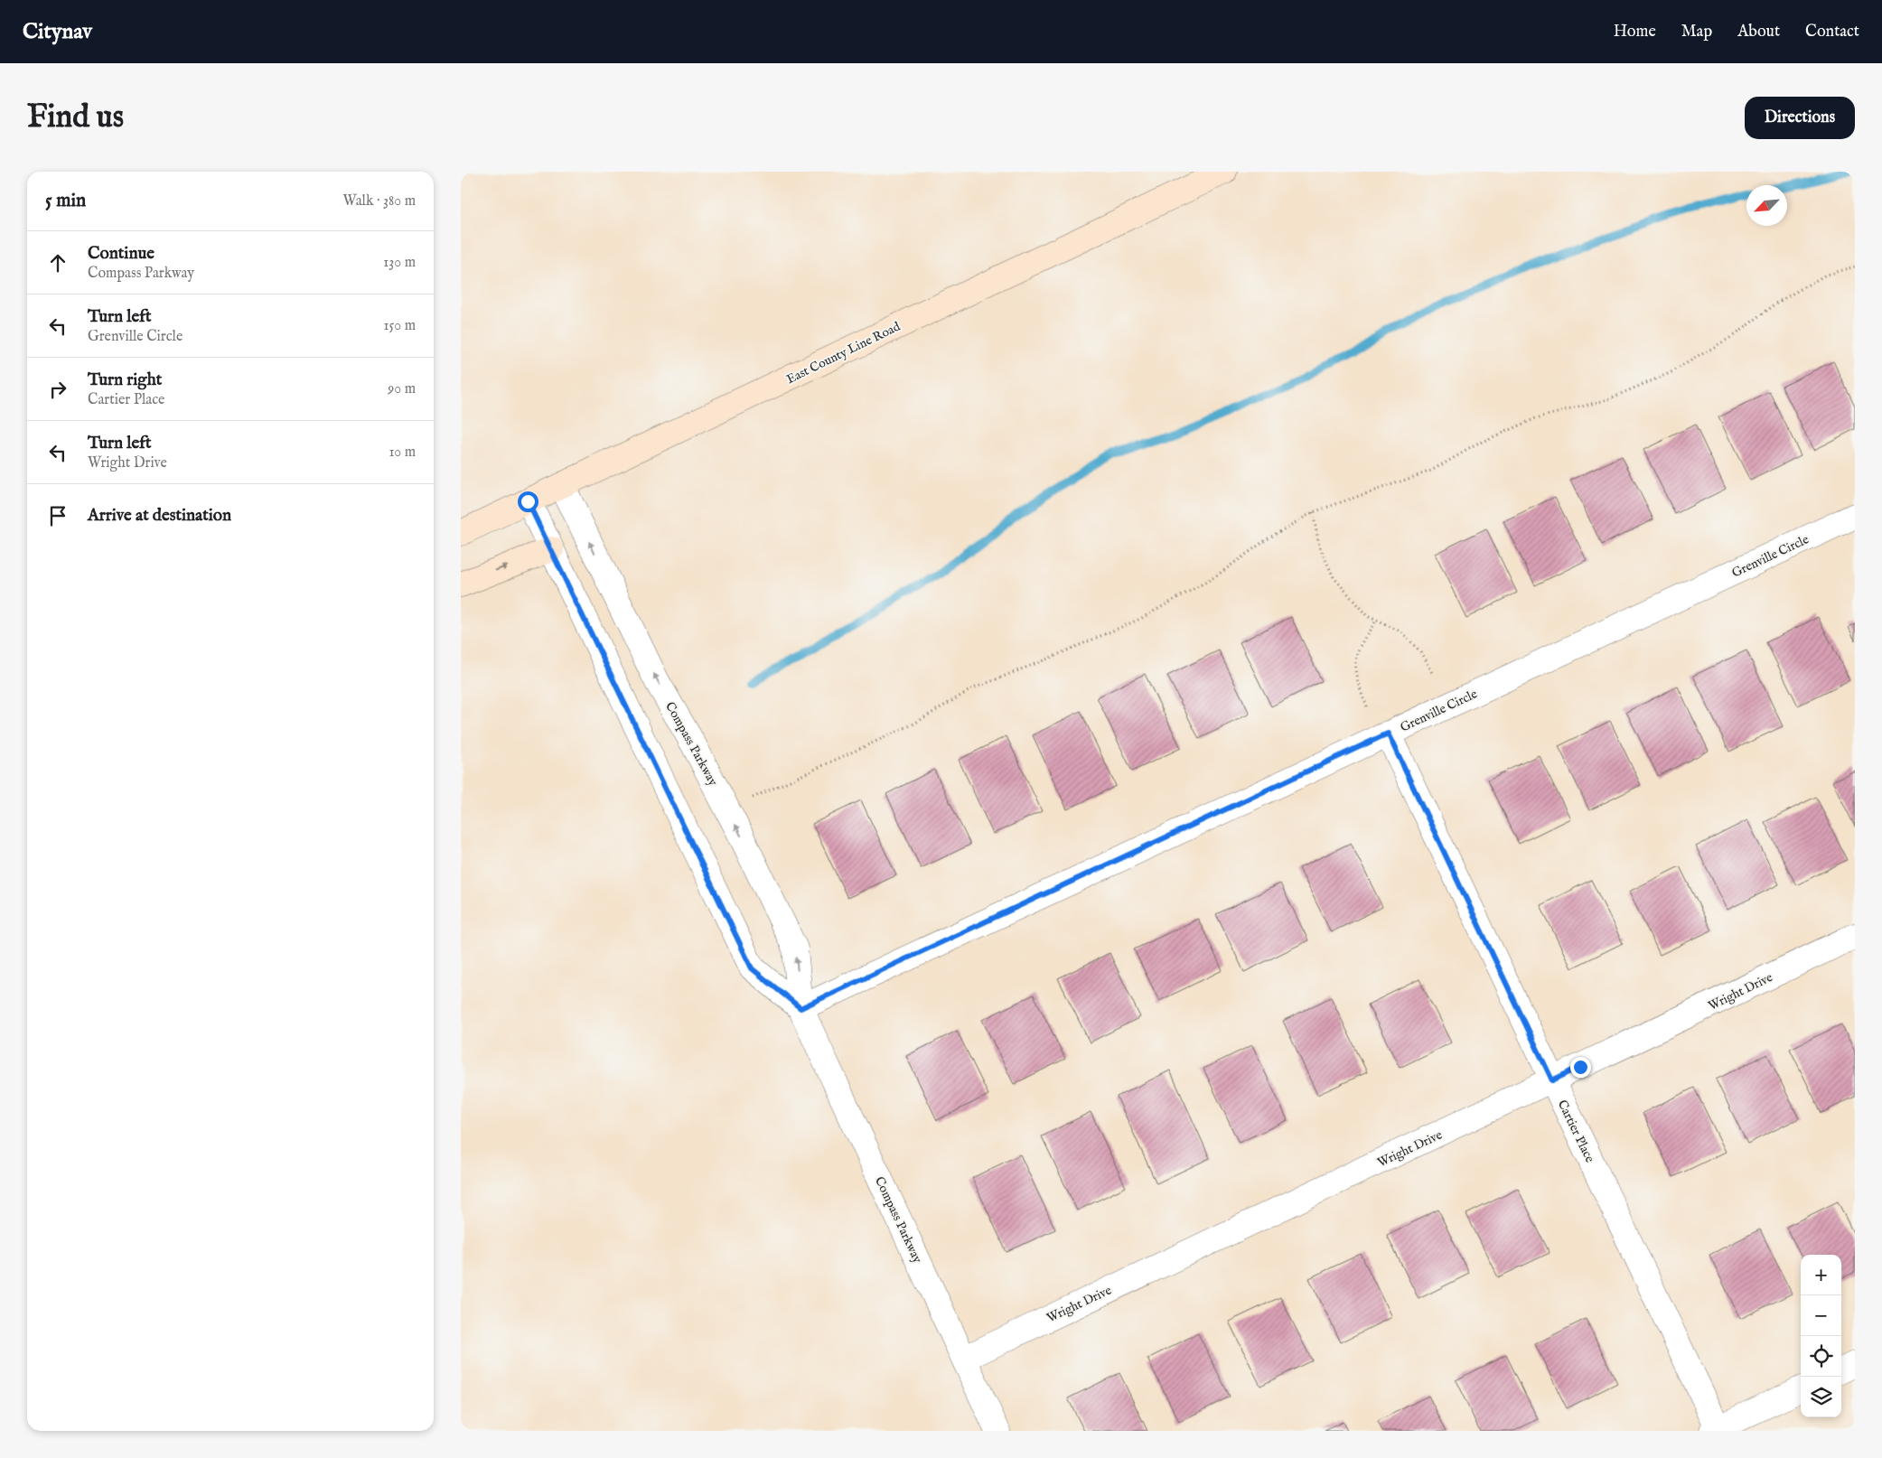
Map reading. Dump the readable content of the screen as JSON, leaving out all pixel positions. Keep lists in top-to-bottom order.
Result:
{
  "streets": {
    "main road": ["East County Line Road"],
    "street": [
      "Grenville Circle",
      "Compass Parkway",
      "Wright Drive",
      "Cartier Place"
    ]
  },
  "crossings": [
    ["East County Line Road", "Compass Parkway"],
    ["Grenville Circle", "Compass Parkway"],
    ["Grenville Circle", "Cartier Place"],
    ["Compass Parkway", "Wright Drive"],
    ["Wright Drive", "Cartier Place"]
  ],
  "north": "bottom left",
  "page": {
    "header": "Citynav",
    "nav": [
      "Home",
      "Map",
      "About",
      "Contact"
    ],
    "buttons": "Directions",
    "title": "Find us",
    "heading": ["5 min", "Walk · 380 m"],
    "list": [
      ["Continue", "Compass Parkway", "130 m"],
      ["Turn left", "Grenville Circle", "150 m"],
      ["Turn right", "Cartier Place", "90 m"],
      ["Turn left", "Wright Drive", "10 m"],
      "Arrive at destination"
    ],
    "map_buttons": ["+", "−"]
  }
}
